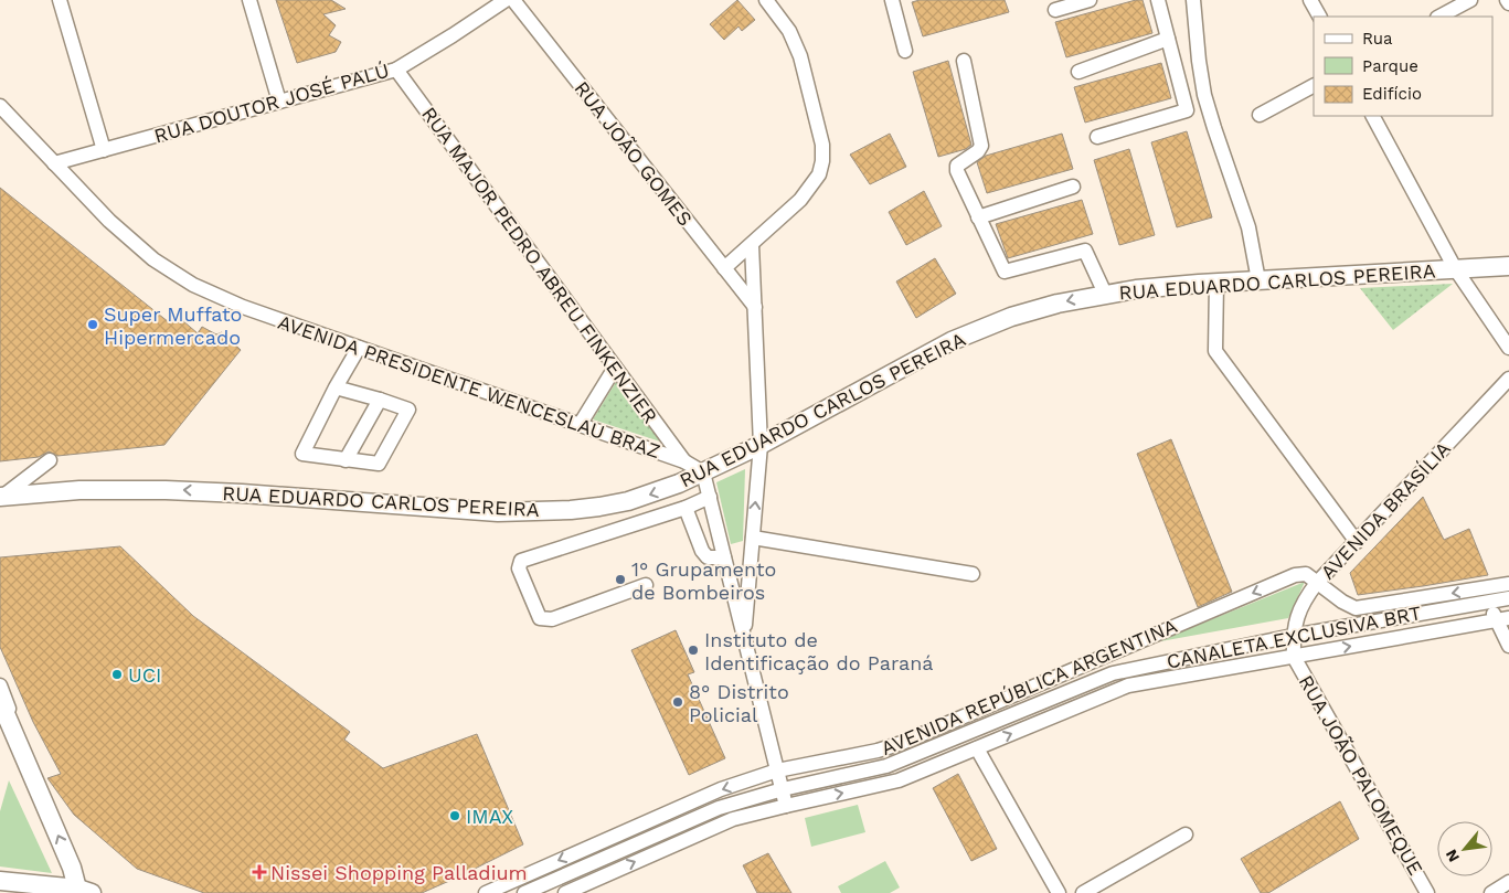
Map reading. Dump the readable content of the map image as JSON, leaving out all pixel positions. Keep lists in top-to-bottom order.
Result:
{
  "streets": {
    "main road": ["RUA EDUARDO CARLOS PEREIRA"],
    "street": [
      "RUA DOUTOR JOSÉ PALÚ",
      "RUA JOÃO GOMES",
      "RUA MAJOR PEDRO ABREU FINKENZIER",
      "AVENIDA PRESIDENTE WENCESLAU BRAZ",
      "AVENIDA BRASÍLIA",
      "CANALETA EXCLUSIVA BRT",
      "AVENIDA REPÚBLICA ARGENTINA",
      "RUA JOÃO PALOMEQUE"
    ]
  },
  "crossings": [
    ["RUA DOUTOR JOSÉ PALÚ", "RUA MAJOR PEDRO ABREU FINKENZIER"],
    ["RUA DOUTOR JOSÉ PALÚ", "AVENIDA PRESIDENTE WENCESLAU BRAZ"],
    ["RUA MAJOR PEDRO ABREU FINKENZIER", "AVENIDA PRESIDENTE WENCESLAU BRAZ"],
    ["RUA EDUARDO CARLOS PEREIRA", "AVENIDA PRESIDENTE WENCESLAU BRAZ"],
    ["AVENIDA BRASÍLIA", "CANALETA EXCLUSIVA BRT"],
    ["AVENIDA BRASÍLIA", "AVENIDA REPÚBLICA ARGENTINA"],
    ["AVENIDA BRASÍLIA", "RUA JOÃO PALOMEQUE"],
    ["CANALETA EXCLUSIVA BRT", "AVENIDA REPÚBLICA ARGENTINA"],
    ["AVENIDA REPÚBLICA ARGENTINA", "RUA JOÃO PALOMEQUE"]
  ],
  "one_way": ["RUA EDUARDO CARLOS PEREIRA"],
  "places": {
    "other": [
      "Super Muffato Hipermercado",
      "1° Grupamento de Bombeiros",
      "Instituto de Identificação do Paraná",
      "UCI",
      "8° Distrito Policial",
      "IMAX"
    ],
    "health": ["Nissei Shopping Palladium"]
  },
  "legend": ["Rua", "Parque", "Edifício"],
  "north": "bottom left"
}
